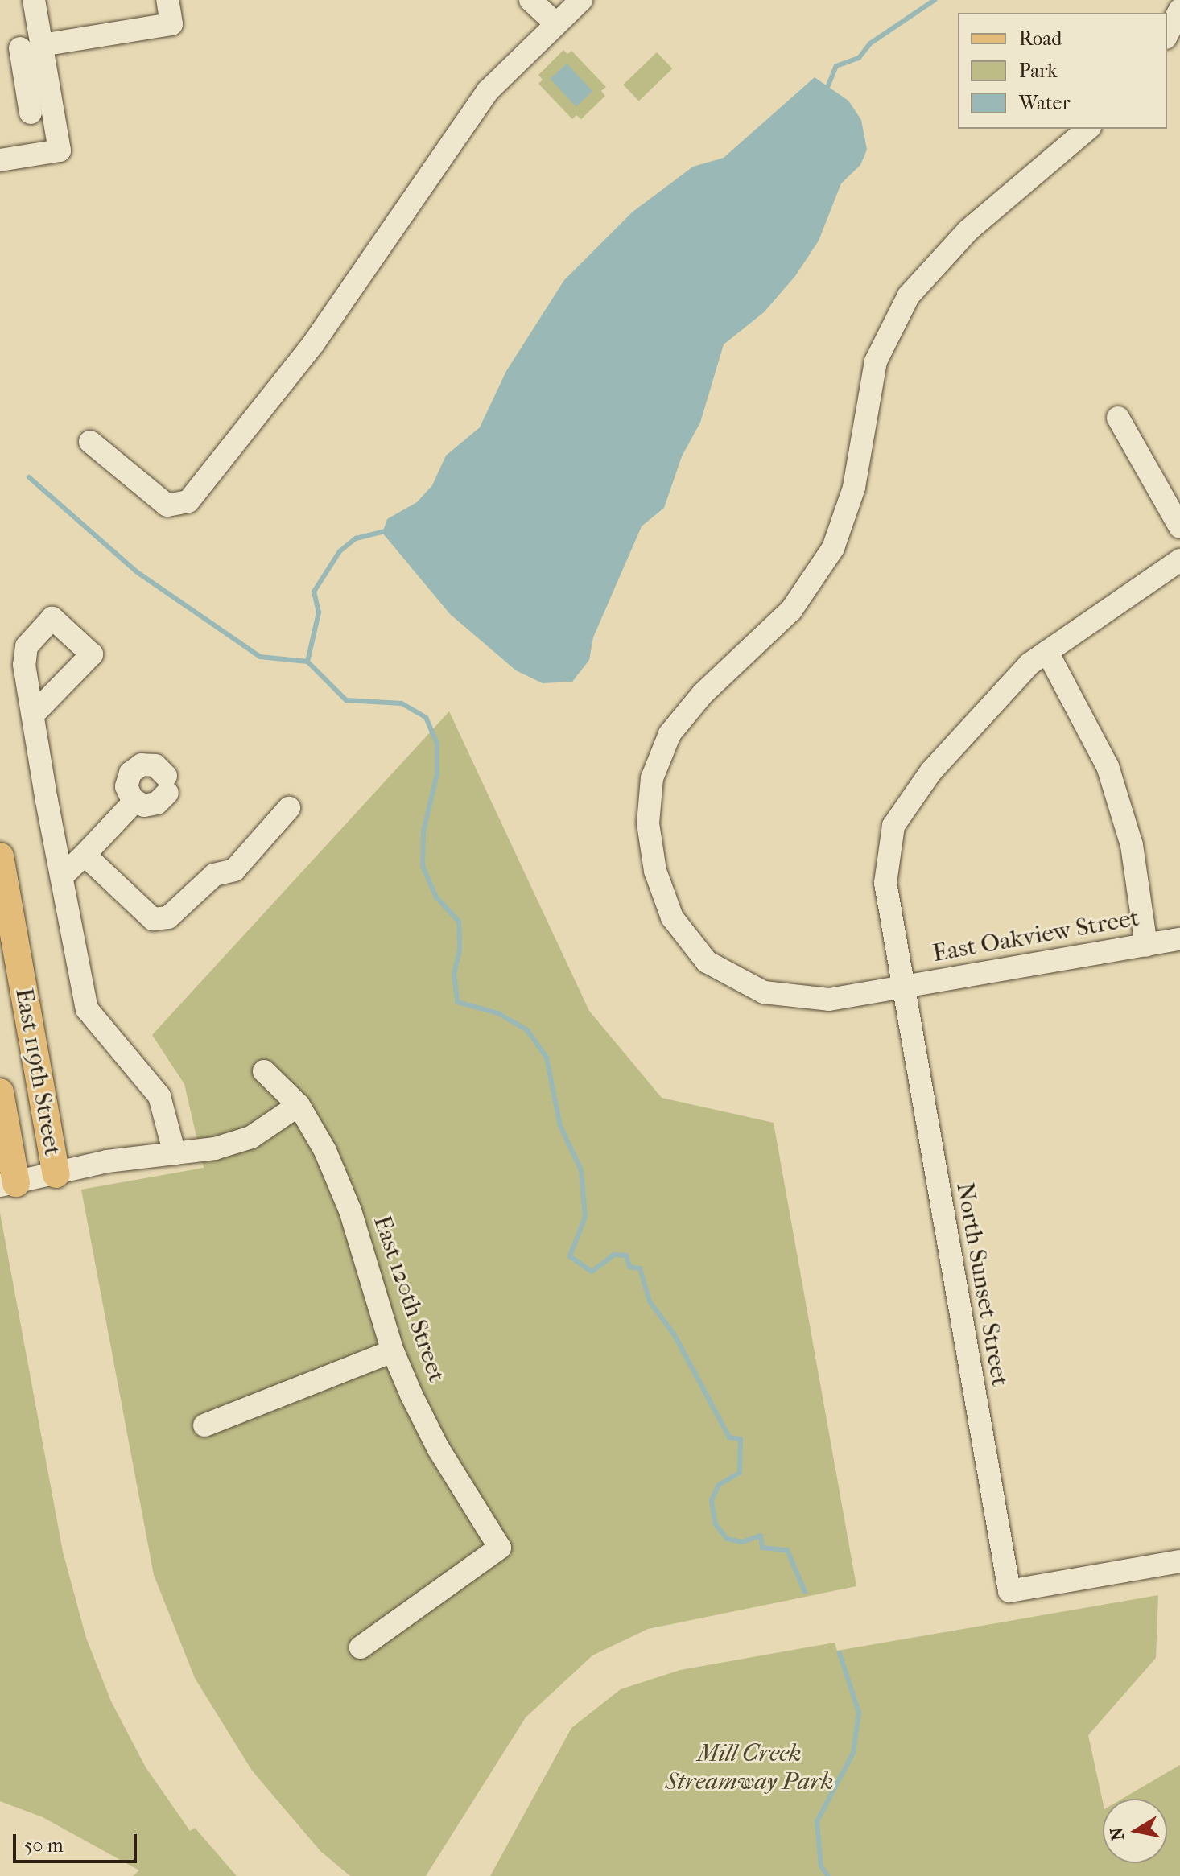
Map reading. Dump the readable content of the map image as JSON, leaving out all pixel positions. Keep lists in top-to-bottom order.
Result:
{
  "streets": {
    "main road": ["East 119th Street"],
    "street": ["East Oakview Street", "North Sunset Street", "East 120th Street"]
  },
  "crossings": [
    ["East Oakview Street", "North Sunset Street"]
  ],
  "parks": ["Mill Creek Streamway Park"],
  "legend": ["Road", "Park", "Water"],
  "scale_bar": "50 m",
  "north": "left"
}
